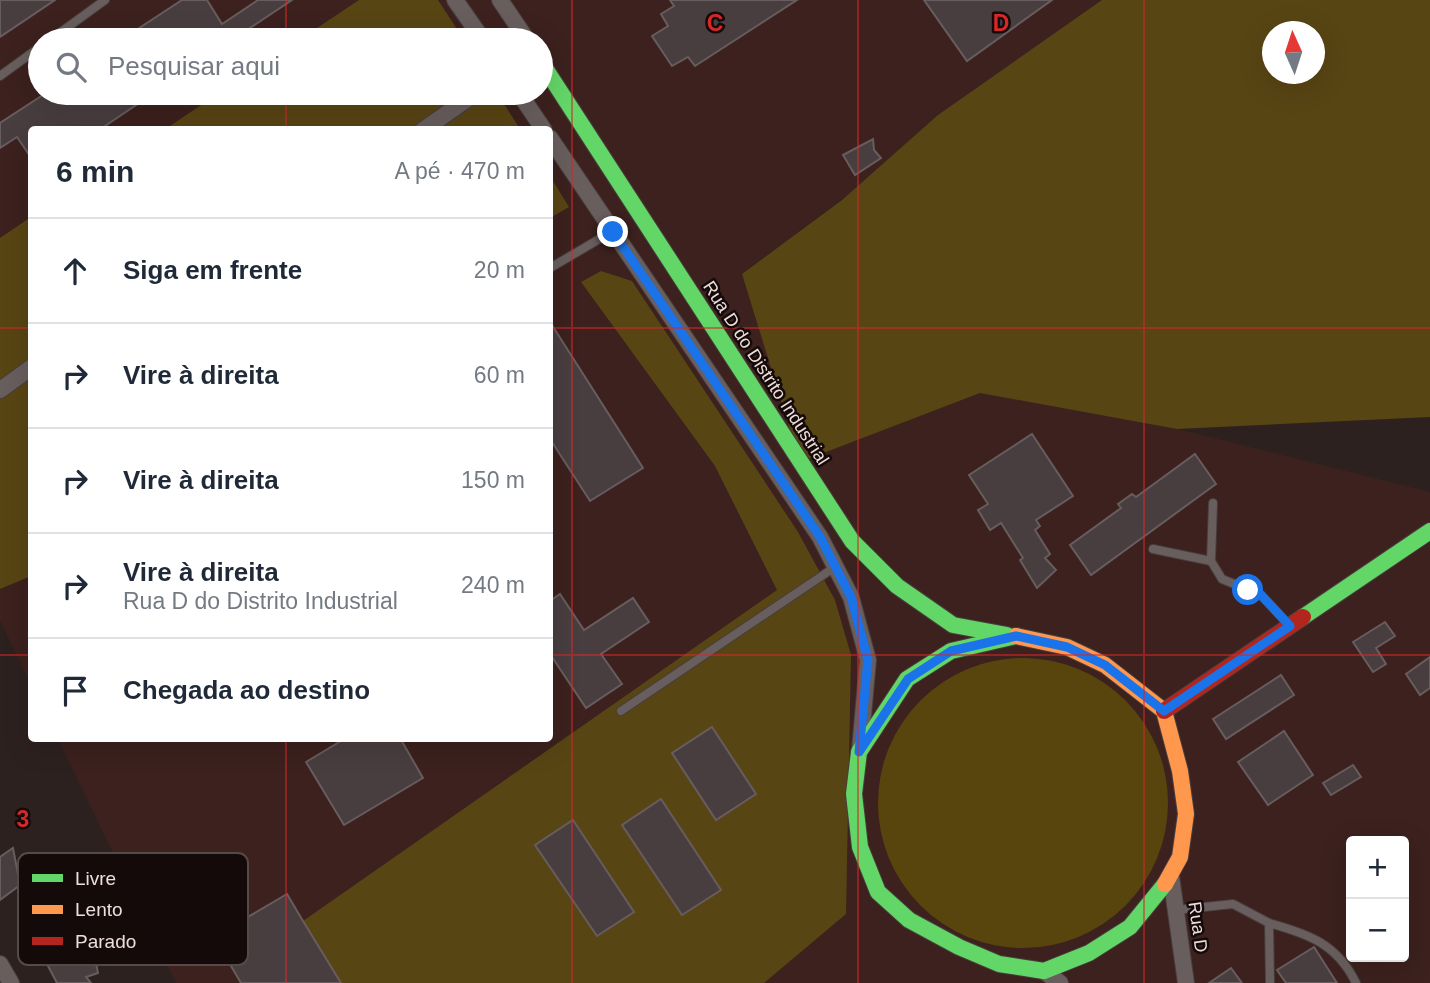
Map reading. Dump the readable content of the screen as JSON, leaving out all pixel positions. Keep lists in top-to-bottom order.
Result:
{
  "streets": {
    "street": ["Rua D do Distrito Industrial", "Rua D"]
  },
  "legend": ["Livre", "Lento", "Parado"],
  "north": "top",
  "page": {
    "search": "Pesquisar aqui",
    "heading": ["6 min", "A pé · 470 m"],
    "list": [
      ["Siga em frente", "20 m"],
      ["Vire à direita", "60 m"],
      ["Vire à direita", "150 m"],
      ["Vire à direita", "Rua D do Distrito Industrial", "240 m"],
      "Chegada ao destino"
    ],
    "map_buttons": ["+", "−"]
  },
  "grid": {
    "columns": ["C", "D"],
    "rows": ["3"]
  }
}
